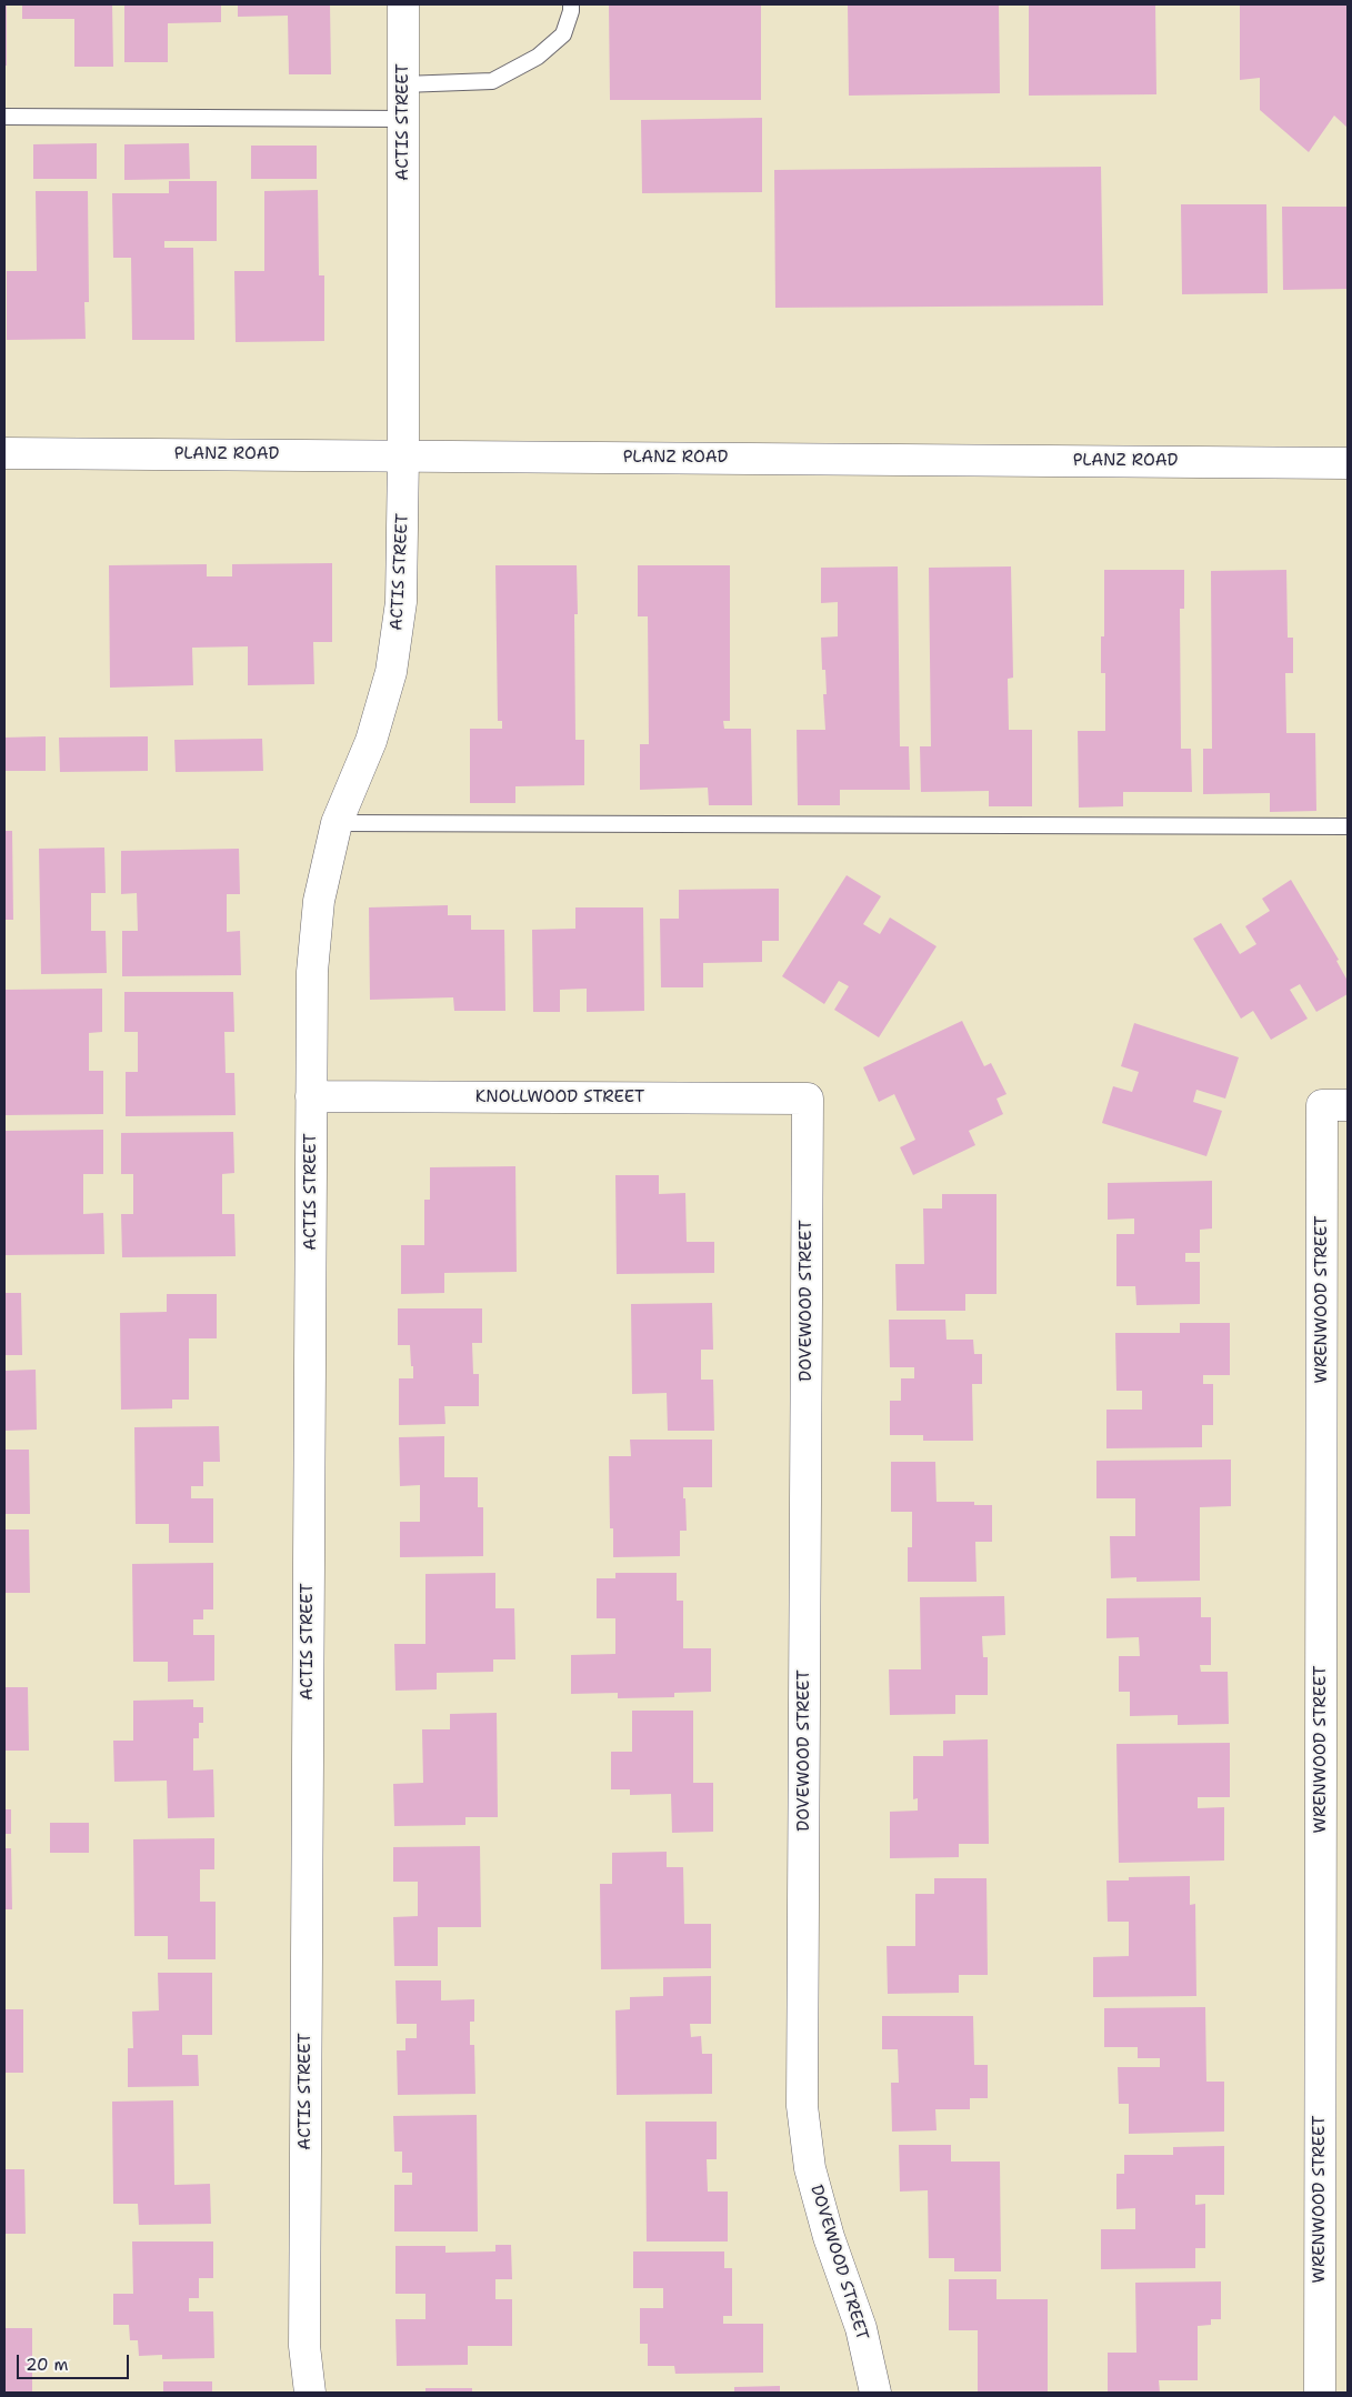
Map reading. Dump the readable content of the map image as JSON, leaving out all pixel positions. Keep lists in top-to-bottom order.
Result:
{
  "streets": {
    "street": [
      "ACTIS STREET",
      "PLANZ ROAD",
      "KNOLLWOOD STREET",
      "WRENWOOD STREET",
      "DOVEWOOD STREET"
    ]
  },
  "crossings": [
    ["ACTIS STREET", "PLANZ ROAD"],
    ["ACTIS STREET", "KNOLLWOOD STREET"],
    ["KNOLLWOOD STREET", "DOVEWOOD STREET"]
  ],
  "scale_bar": "20 m"
}
